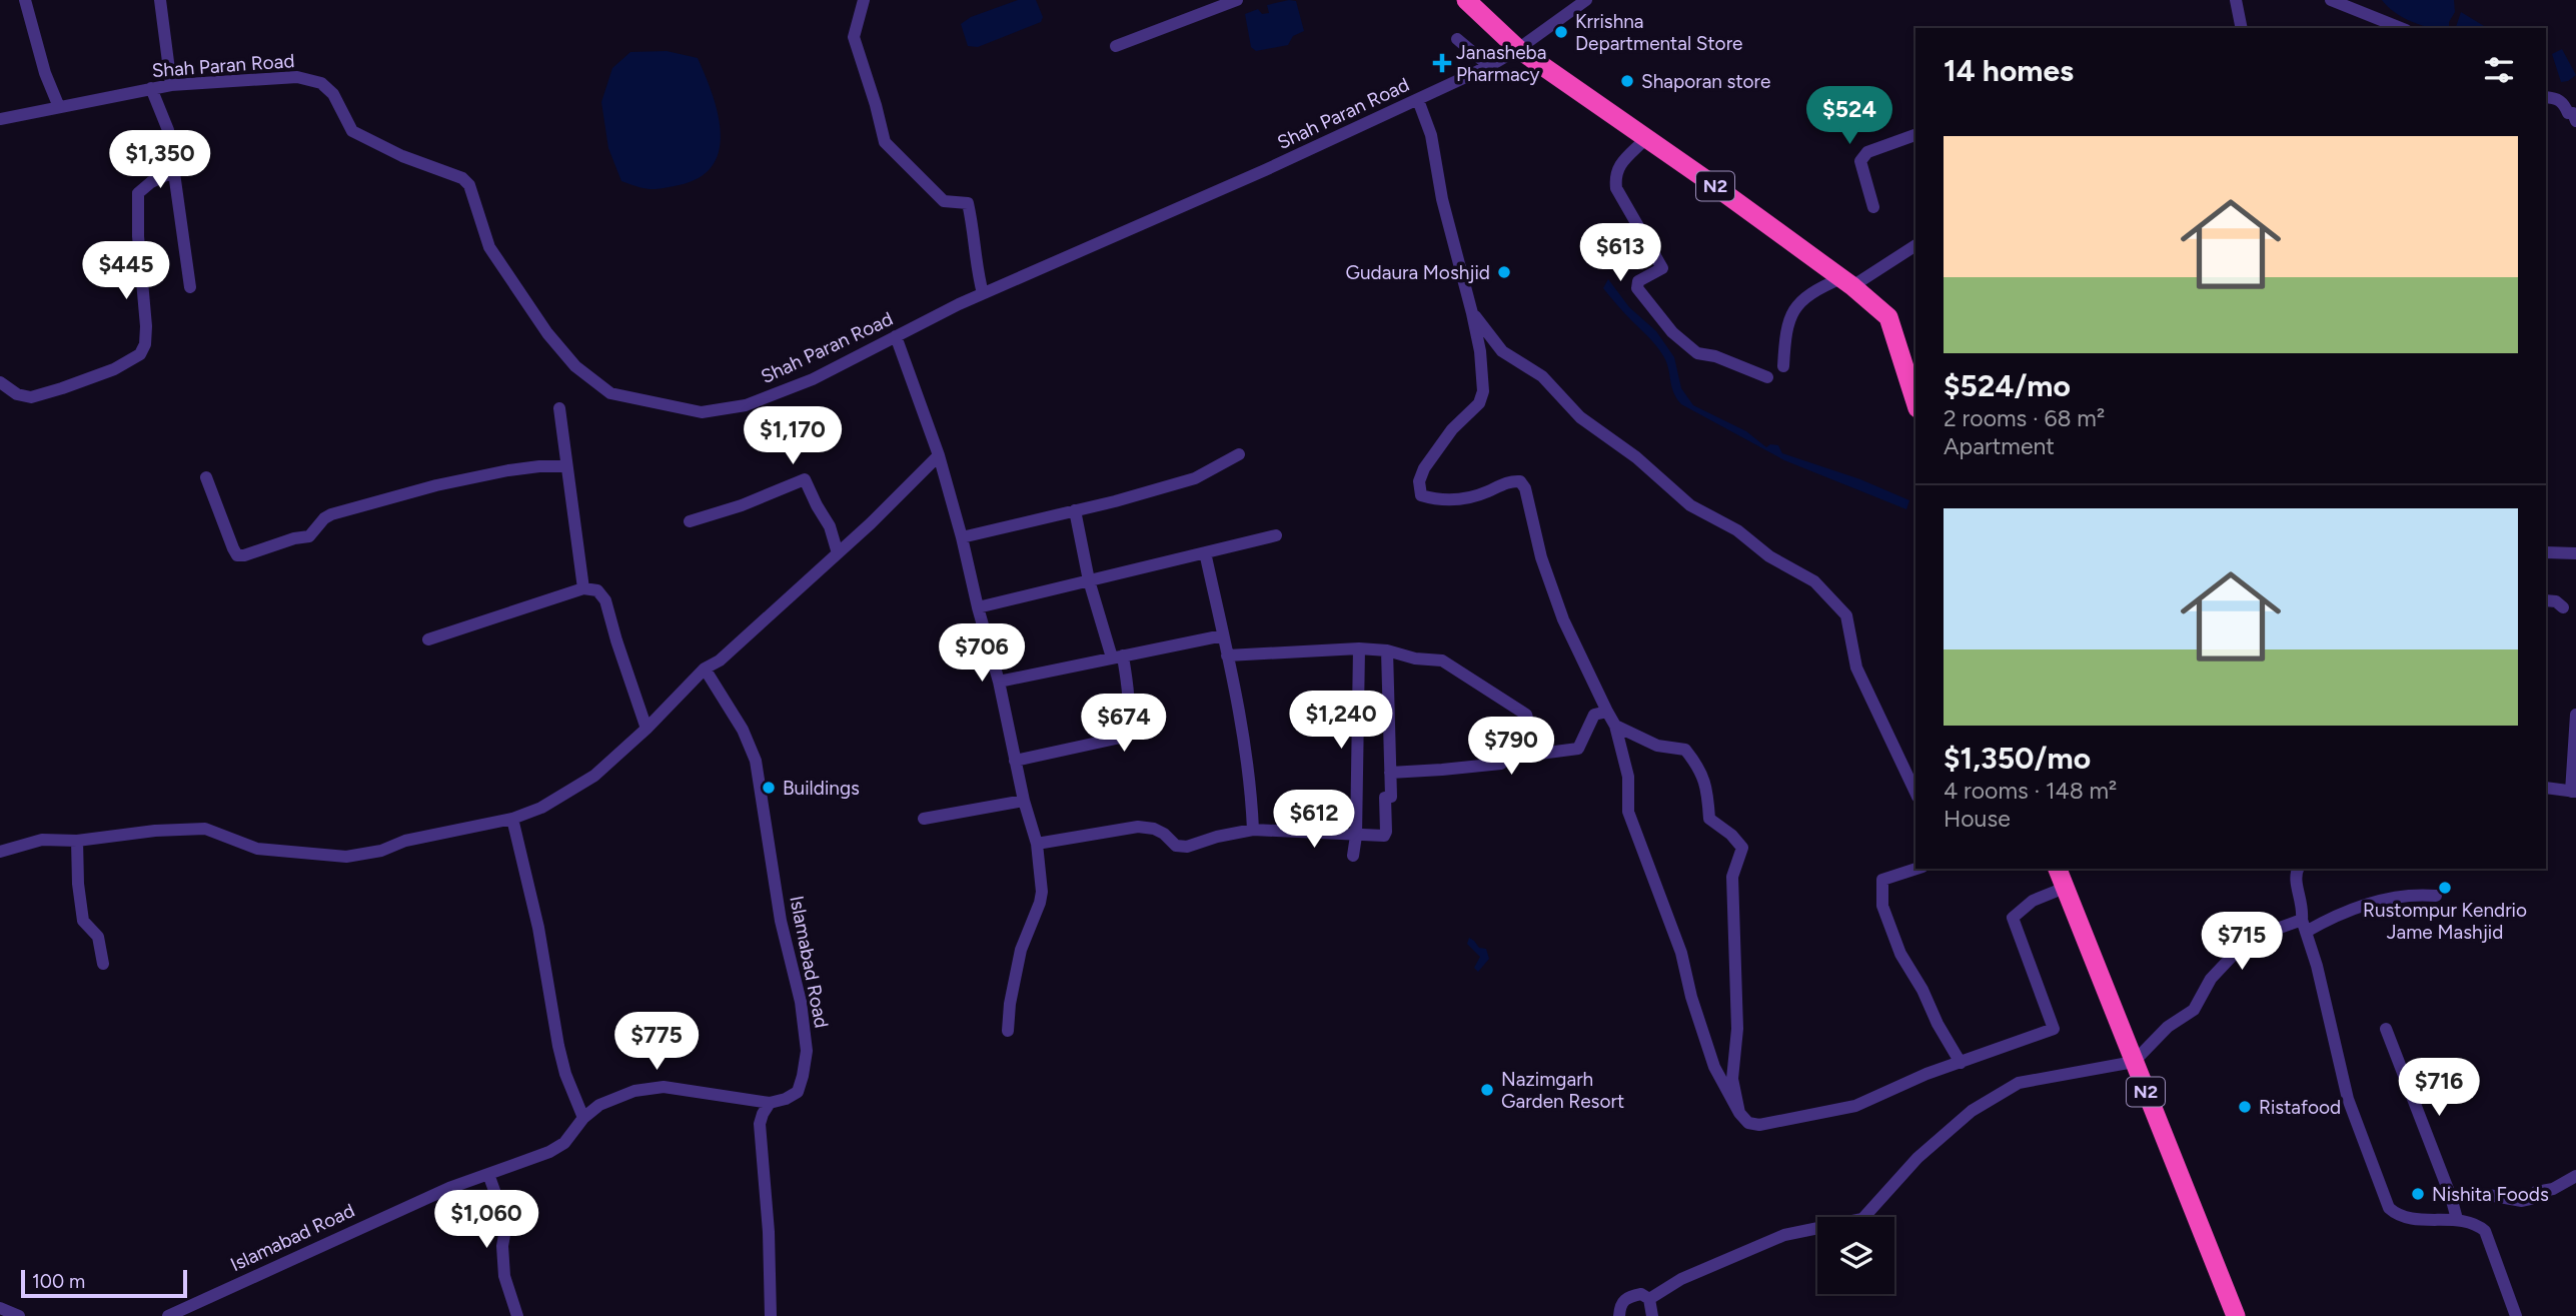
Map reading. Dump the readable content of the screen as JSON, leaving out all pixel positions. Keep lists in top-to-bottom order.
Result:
{
  "streets": {
    "highway": ["N2"],
    "street": ["Shah Paran Road", "Islamabad Road"]
  },
  "crossings": [
    ["Shah Paran Road", "N2"]
  ],
  "places": {
    "other": [
      "Krrishna Departmental Store",
      "Shaporan store",
      "Gudaura Moshjid",
      "Buildings",
      "Rustompur Kendrio Jame Mashjid",
      "Nazimgarh Garden Resort",
      "Ristafood",
      "Nishita Foods"
    ],
    "health": ["Janasheba Pharmacy"]
  },
  "scale_bar": "100 m",
  "page": {
    "heading": "14 homes",
    "price": [
      "$524",
      "$1,350",
      "$613",
      "$445",
      "$1,170",
      "$706",
      "$1,240",
      "$674",
      "$790",
      "$612",
      "$715",
      "$775",
      "$716",
      "$1,060"
    ],
    "list": [
      {
        "name": "$524/mo",
        "note": "2 rooms · 68 m² · Apartment"
      },
      {
        "name": "$1,350/mo",
        "note": "4 rooms · 148 m² · House"
      }
    ],
    "scale": "100 m"
  }
}
